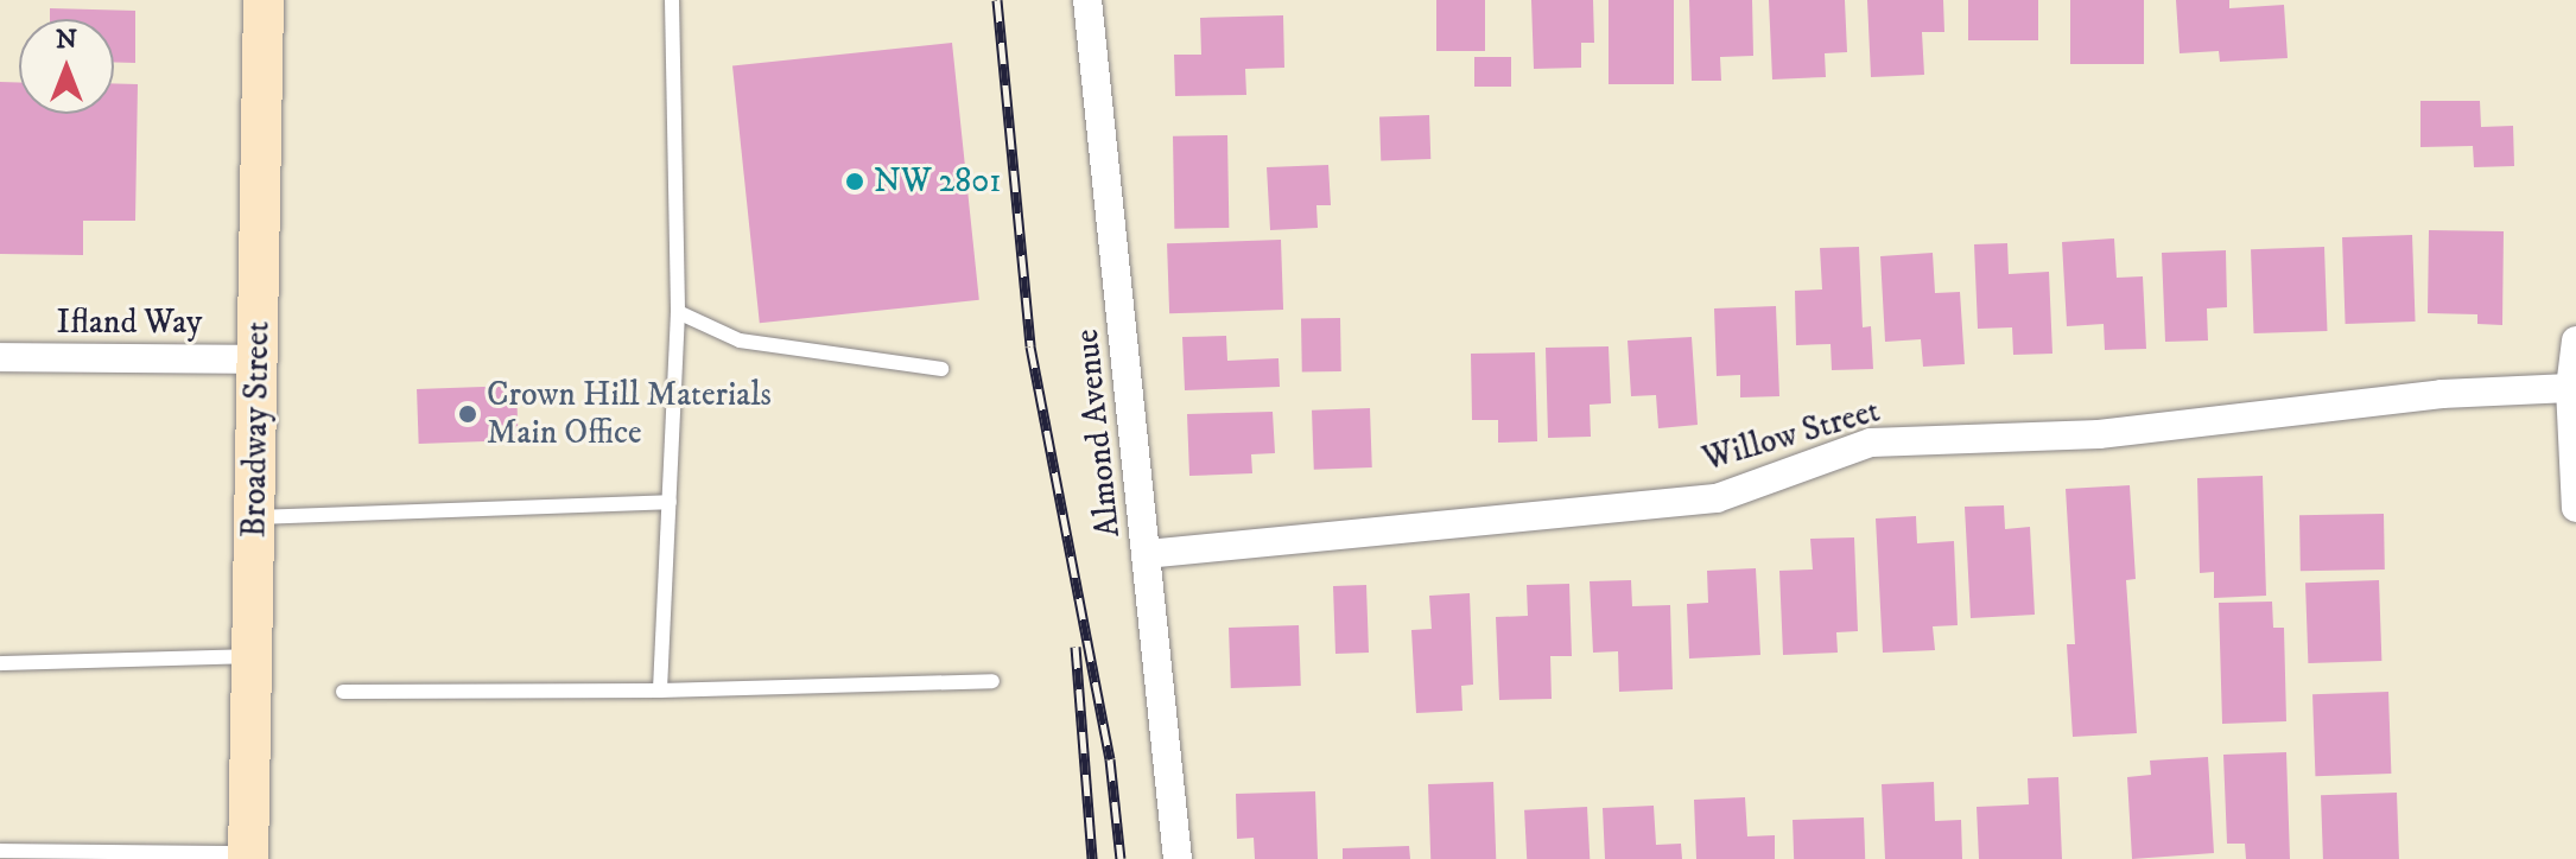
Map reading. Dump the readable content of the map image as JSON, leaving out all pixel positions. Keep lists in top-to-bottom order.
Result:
{
  "streets": {
    "main road": ["Broadway Street"],
    "street": ["Ifland Way", "Almond Avenue", "Willow Street"]
  },
  "crossings": [
    ["Ifland Way", "Broadway Street"],
    ["Almond Avenue", "Willow Street"]
  ],
  "places": ["NW 2801", "Crown Hill Materials Main Office"],
  "north": "top"
}
